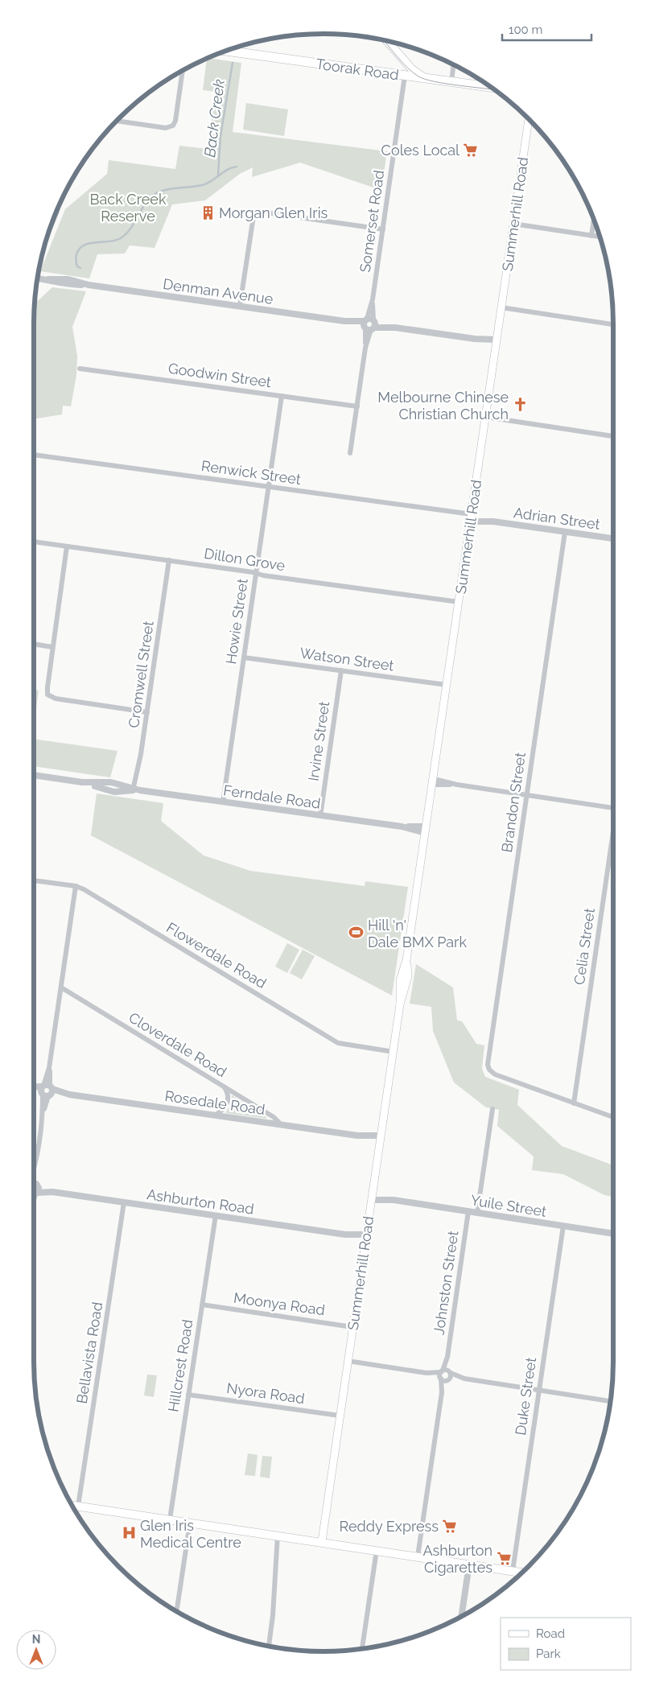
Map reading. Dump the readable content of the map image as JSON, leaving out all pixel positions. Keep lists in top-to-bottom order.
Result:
{
  "streets": {
    "highway": ["Toorak Road"],
    "main road": ["Summerhill Road"],
    "street": [
      "Somerset Road",
      "Denman Avenue",
      "Goodwin Street",
      "Renwick Street",
      "Adrian Street",
      "Dillon Grove",
      "Howie Street",
      "Watson Street",
      "Cromwell Street",
      "Irvine Street",
      "Ferndale Road",
      "Brandon Street",
      "Celia Street",
      "Flowerdale Road",
      "Cloverdale Road",
      "Rosedale Road",
      "Ashburton Road",
      "Yuile Street",
      "Johnston Street",
      "Moonya Road",
      "Bellavista Road",
      "Hillcrest Road",
      "Nyora Road",
      "Duke Street"
    ]
  },
  "crossings": [
    ["Toorak Road", "Somerset Road"],
    ["Summerhill Road", "Denman Avenue"],
    ["Summerhill Road", "Renwick Street"],
    ["Summerhill Road", "Adrian Street"],
    ["Summerhill Road", "Dillon Grove"],
    ["Summerhill Road", "Watson Street"],
    ["Summerhill Road", "Ferndale Road"],
    ["Summerhill Road", "Flowerdale Road"],
    ["Summerhill Road", "Rosedale Road"],
    ["Summerhill Road", "Ashburton Road"],
    ["Summerhill Road", "Yuile Street"],
    ["Summerhill Road", "Moonya Road"],
    ["Summerhill Road", "Nyora Road"],
    ["Somerset Road", "Denman Avenue"],
    ["Somerset Road", "Goodwin Street"],
    ["Goodwin Street", "Howie Street"],
    ["Renwick Street", "Adrian Street"],
    ["Renwick Street", "Howie Street"],
    ["Adrian Street", "Brandon Street"],
    ["Dillon Grove", "Howie Street"],
    ["Dillon Grove", "Cromwell Street"],
    ["Howie Street", "Watson Street"],
    ["Howie Street", "Ferndale Road"],
    ["Watson Street", "Irvine Street"],
    ["Cromwell Street", "Ferndale Road"],
    ["Irvine Street", "Ferndale Road"],
    ["Brandon Street", "Celia Street"],
    ["Cloverdale Road", "Rosedale Road"],
    ["Ashburton Road", "Bellavista Road"],
    ["Ashburton Road", "Hillcrest Road"],
    ["Yuile Street", "Johnston Street"],
    ["Yuile Street", "Duke Street"],
    ["Moonya Road", "Hillcrest Road"],
    ["Hillcrest Road", "Nyora Road"]
  ],
  "water": ["Back Creek"],
  "parks": ["Back Creek Reserve"],
  "places": {
    "supermarket": ["Coles Local", "Reddy Express", "Ashburton Cigarettes"],
    "building": ["Morgan Glen Iris"],
    "church": ["Melbourne Chinese Christian Church"],
    "sports": ["Hill 'n' Dale BMX Park"],
    "hospital": ["Glen Iris Medical Centre"]
  },
  "legend": ["Road", "Park"],
  "scale_bar": "100 m",
  "north": "top"
}
